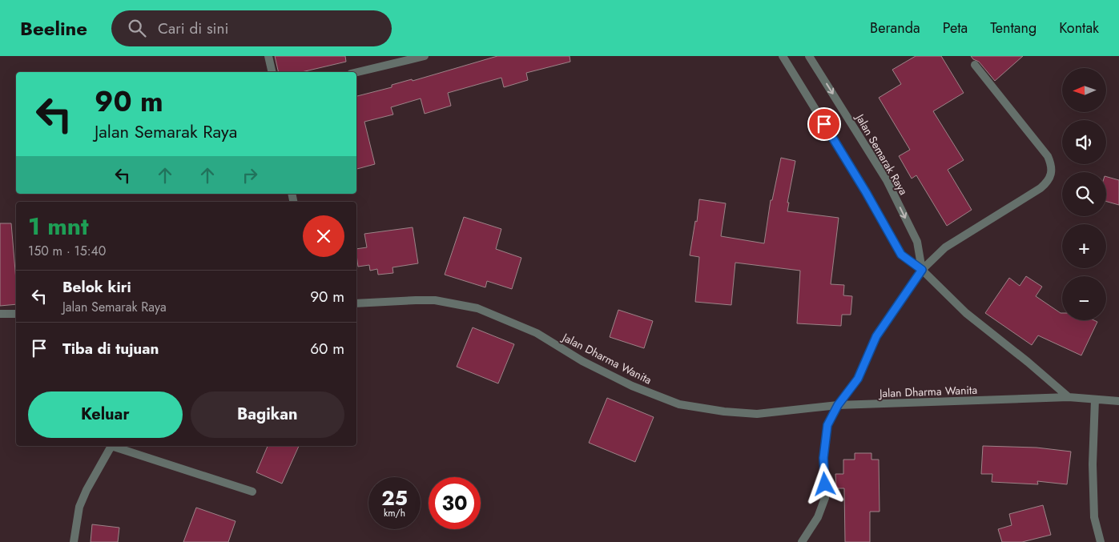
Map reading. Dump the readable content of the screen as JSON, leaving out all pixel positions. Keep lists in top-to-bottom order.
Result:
{
  "streets": {
    "street": ["Jalan Semarak Raya", "Jalan Dharma Wanita"]
  },
  "north": "left",
  "page": {
    "header": "Beeline",
    "search": "Cari di sini",
    "nav": [
      "Beranda",
      "Peta",
      "Tentang",
      "Kontak"
    ],
    "map_buttons": ["+", "−"],
    "turn": ["90 m", "Jalan Semarak Raya"],
    "heading": ["1 mnt", "150 m · 15:40"],
    "list": [
      {
        "name": "Belok kiri",
        "note": "Jalan Semarak Raya",
        "value": "90 m"
      },
      {
        "name": "Tiba di tujuan",
        "value": "60 m"
      }
    ],
    "buttons": ["Keluar", "Bagikan"],
    "speed": "25 km/h",
    "limit": "30"
  }
}
